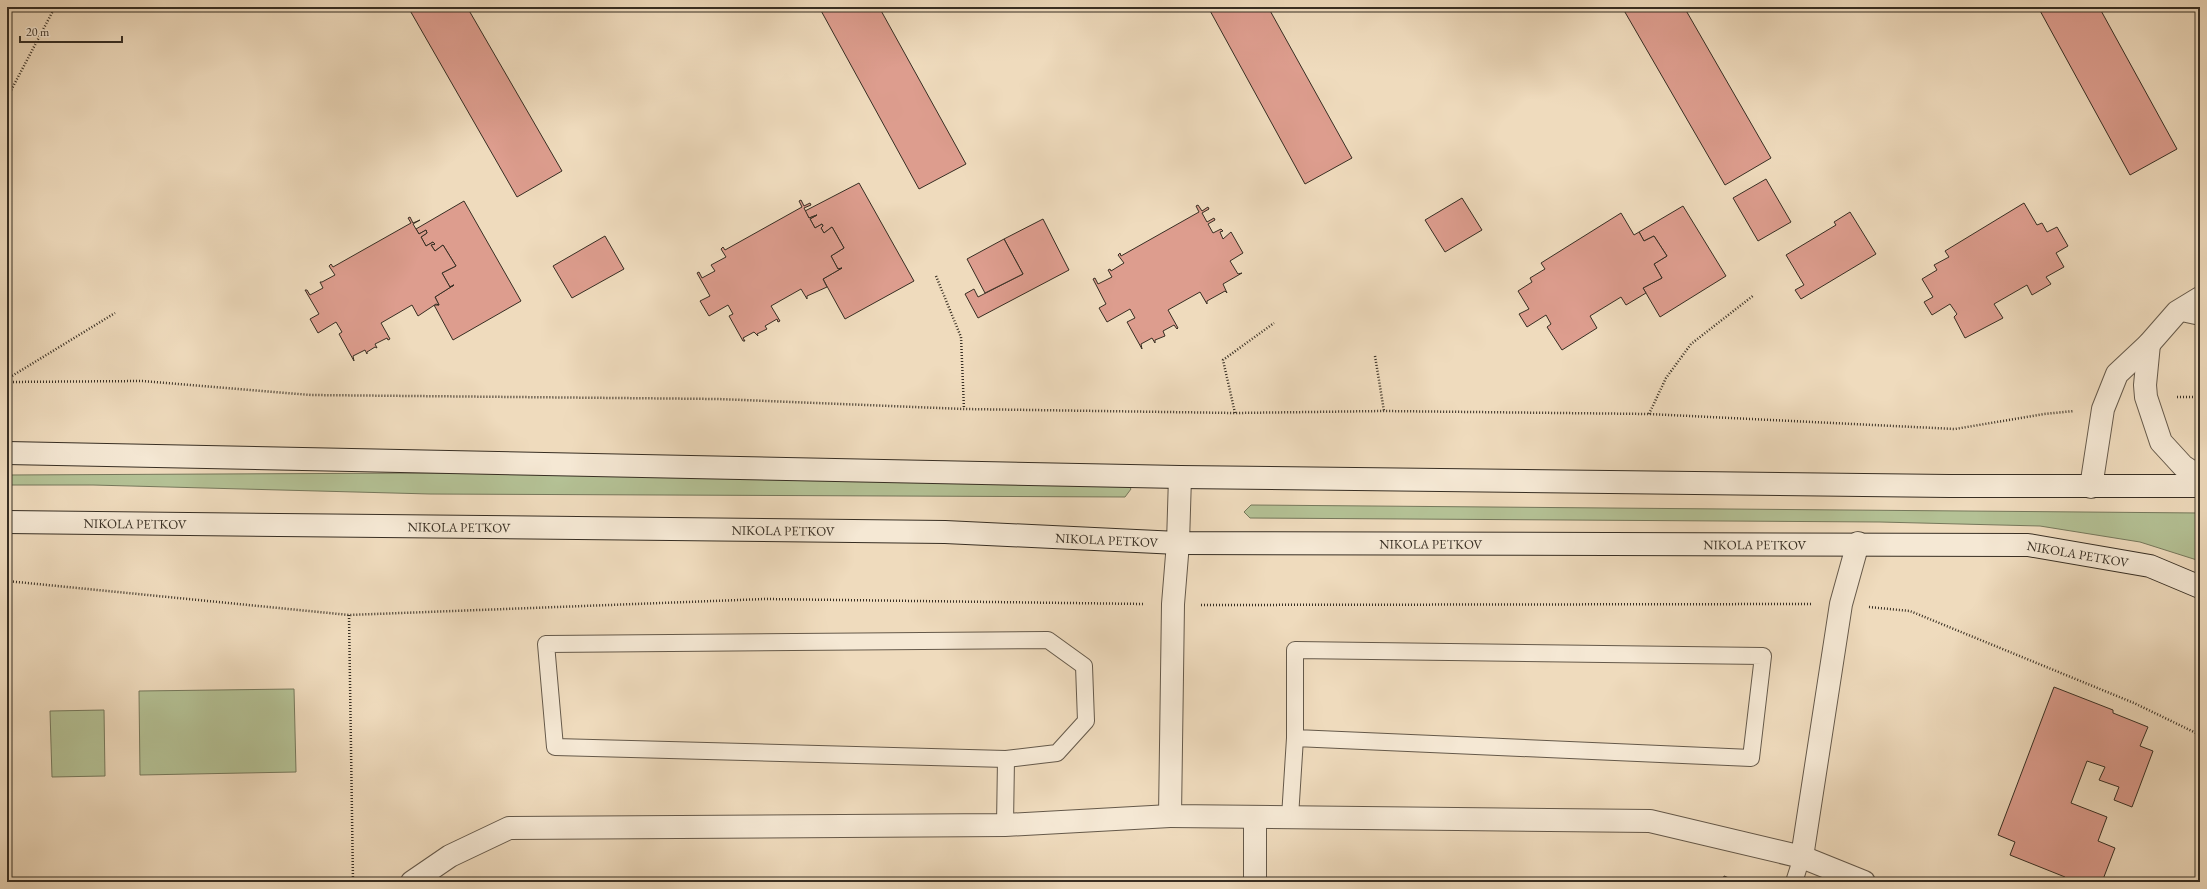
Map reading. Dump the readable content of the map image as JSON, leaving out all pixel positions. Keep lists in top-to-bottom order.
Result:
{
  "streets": {
    "main road": ["NIKOLA PETKOV"]
  },
  "scale_bar": "20 m"
}
